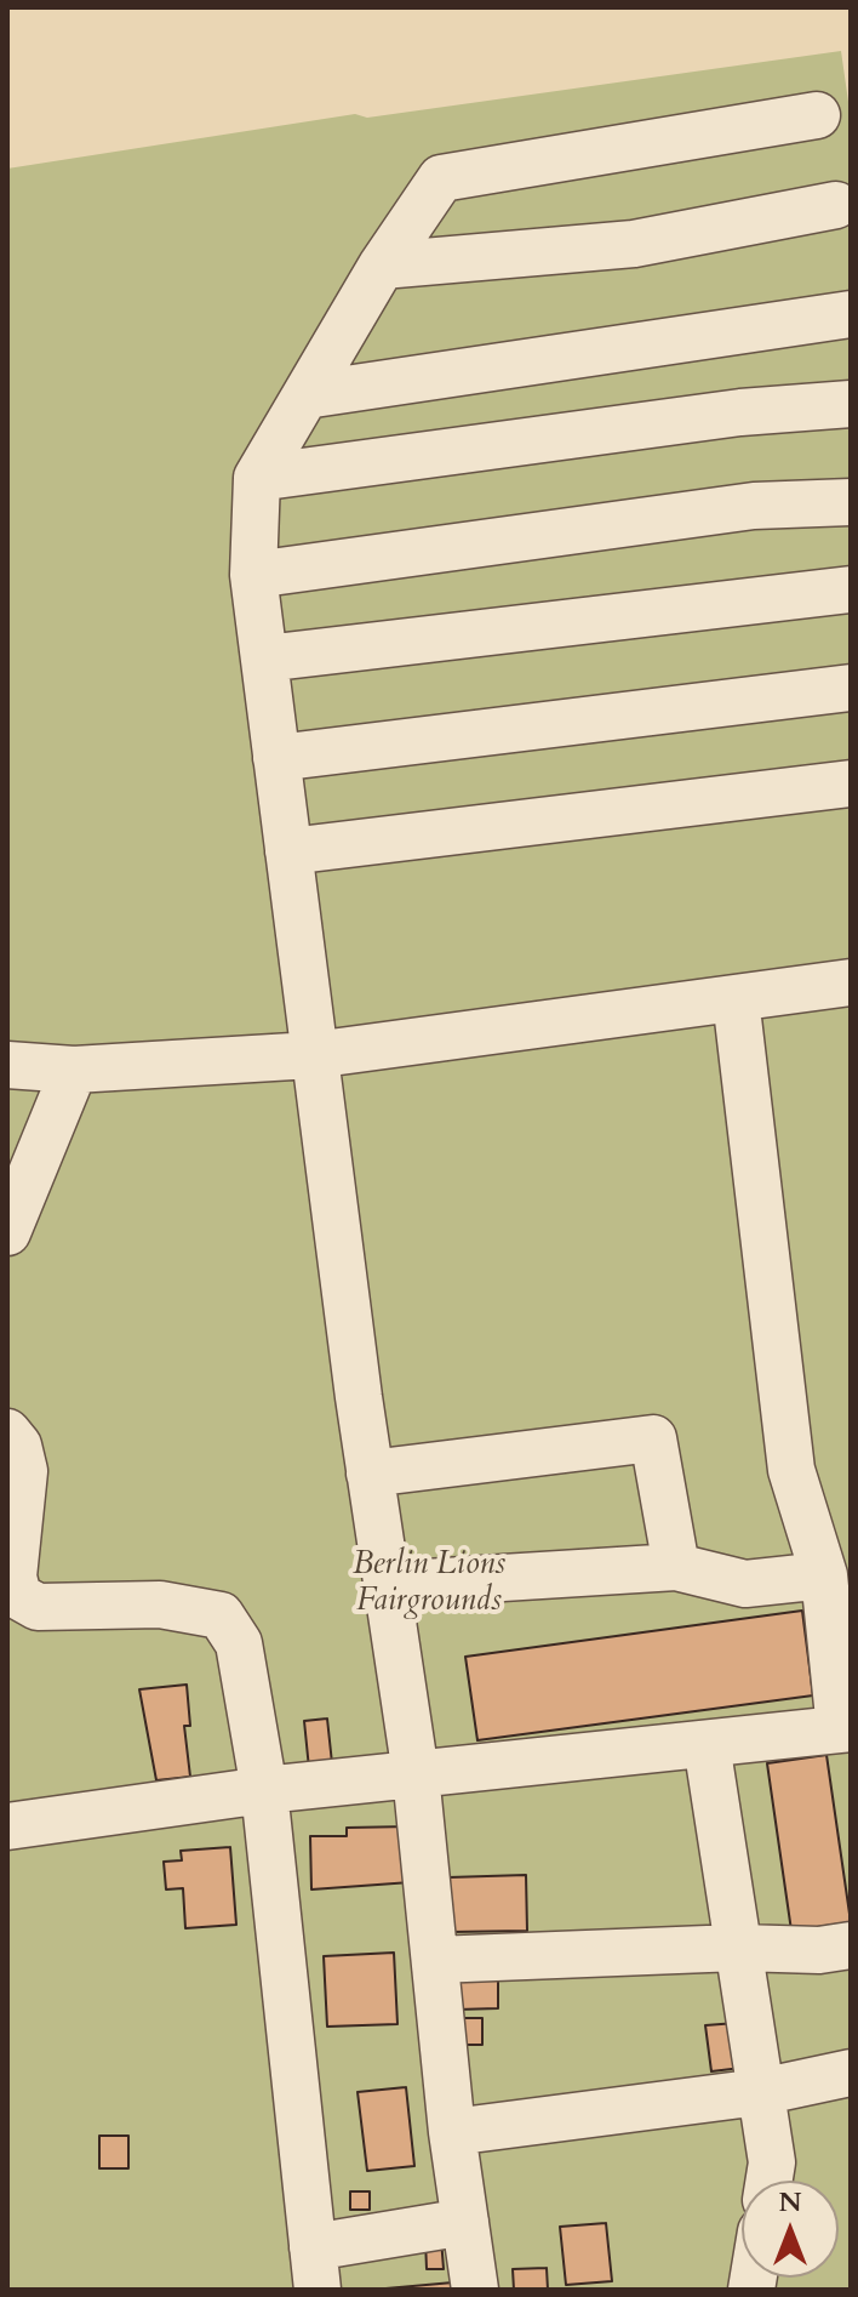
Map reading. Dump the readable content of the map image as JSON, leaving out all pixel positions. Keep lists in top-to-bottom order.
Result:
{
  "parks": ["Berlin Lions Fairgrounds"],
  "north": "top"
}
